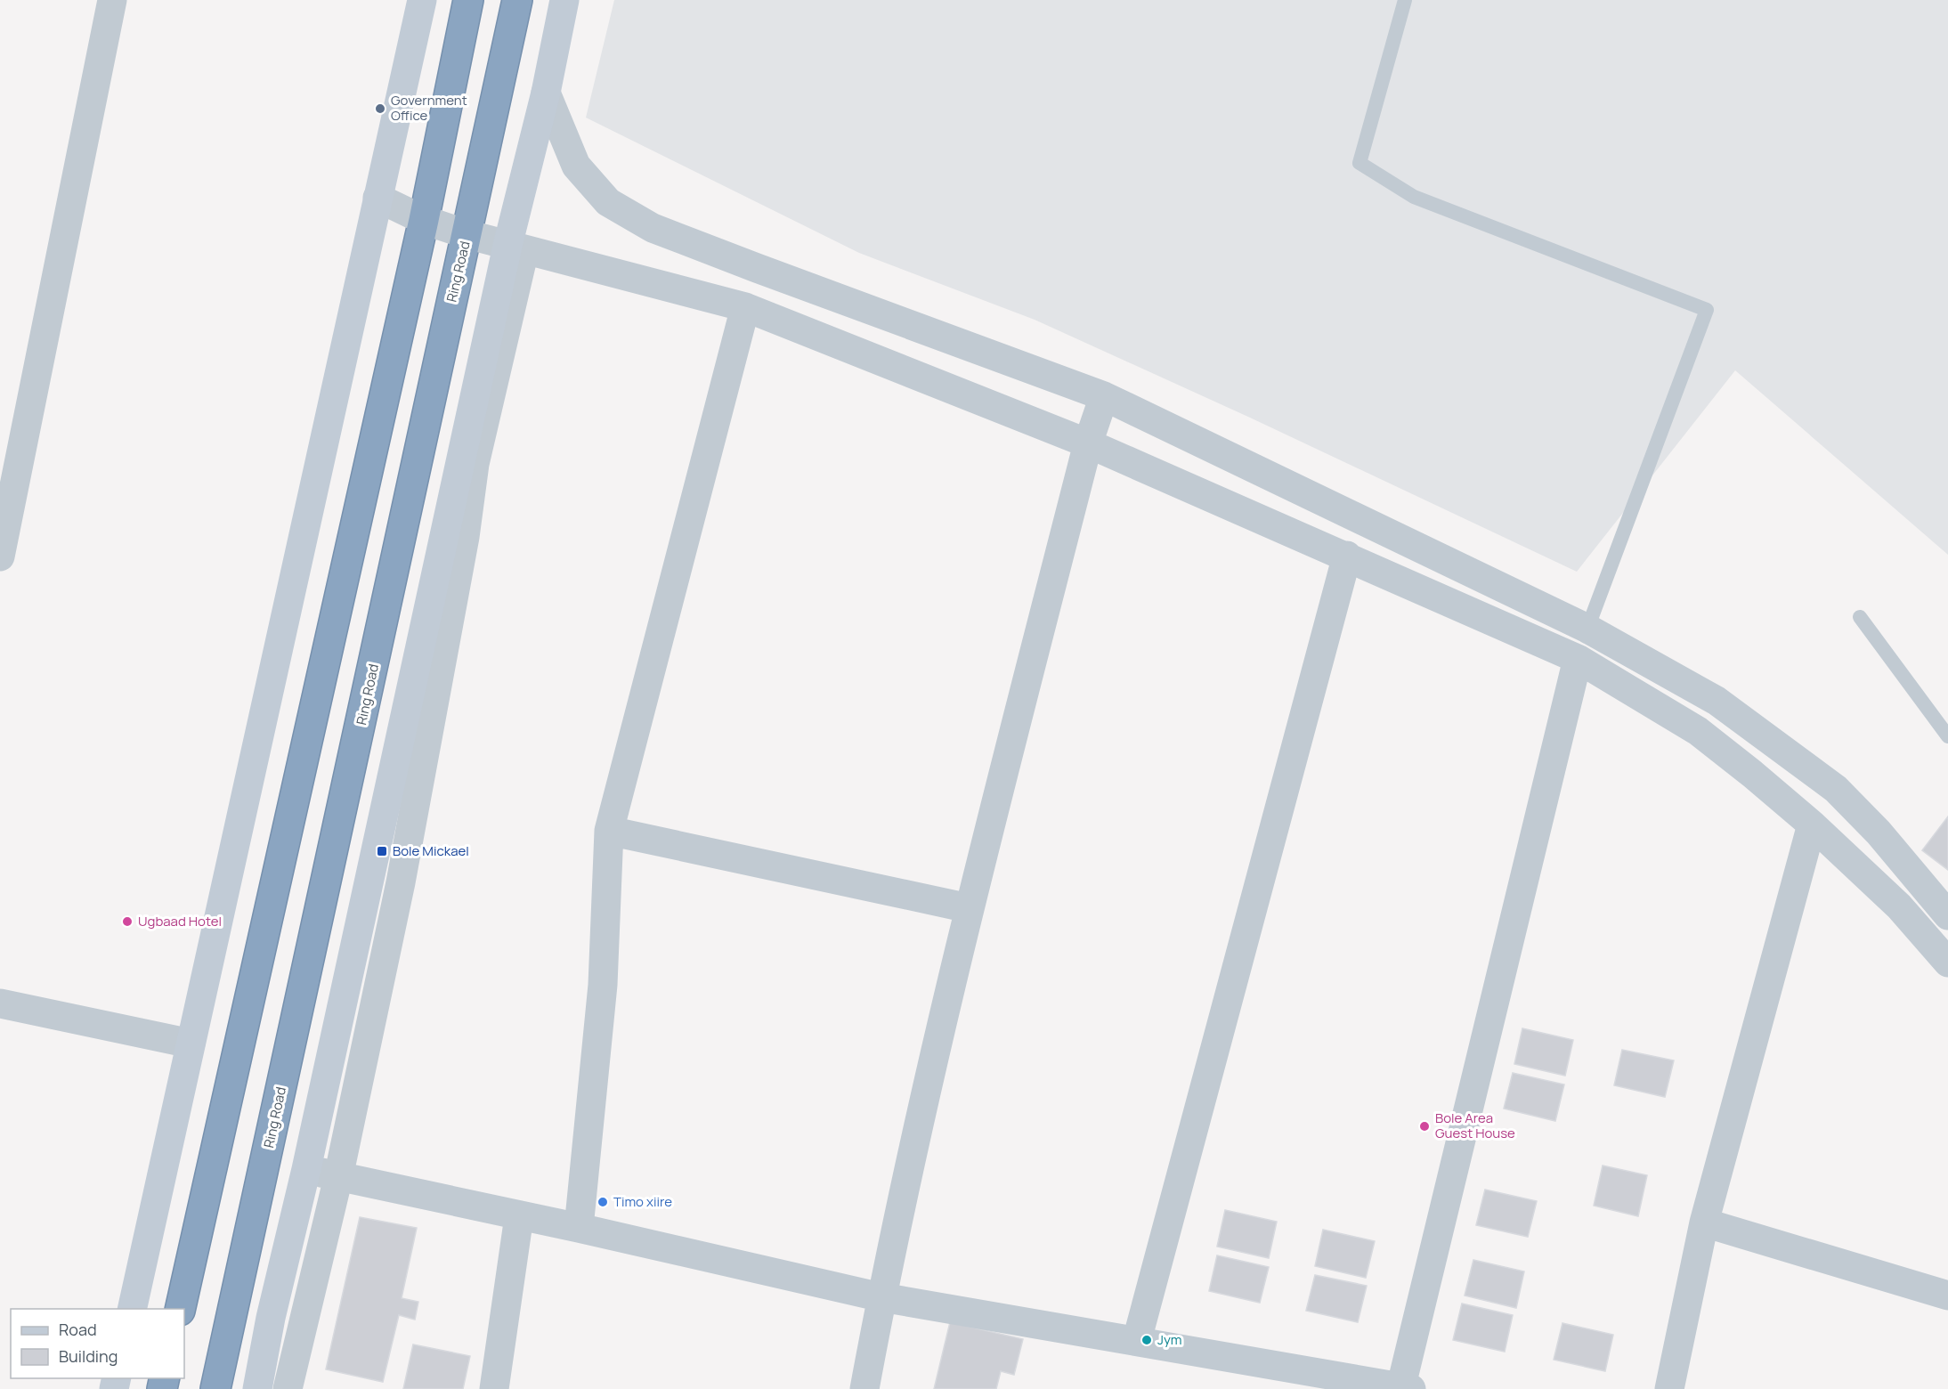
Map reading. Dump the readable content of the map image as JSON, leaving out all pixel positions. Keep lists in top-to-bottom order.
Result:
{
  "streets": {
    "highway": ["Ring Road"]
  },
  "places": {
    "other": [
      "Government Office",
      "Ugbaad Hotel",
      "Bole Area Guest House",
      "Timo xiire",
      "Jym"
    ],
    "transit": ["Bole Mickael"]
  },
  "legend": ["Road", "Building"]
}
